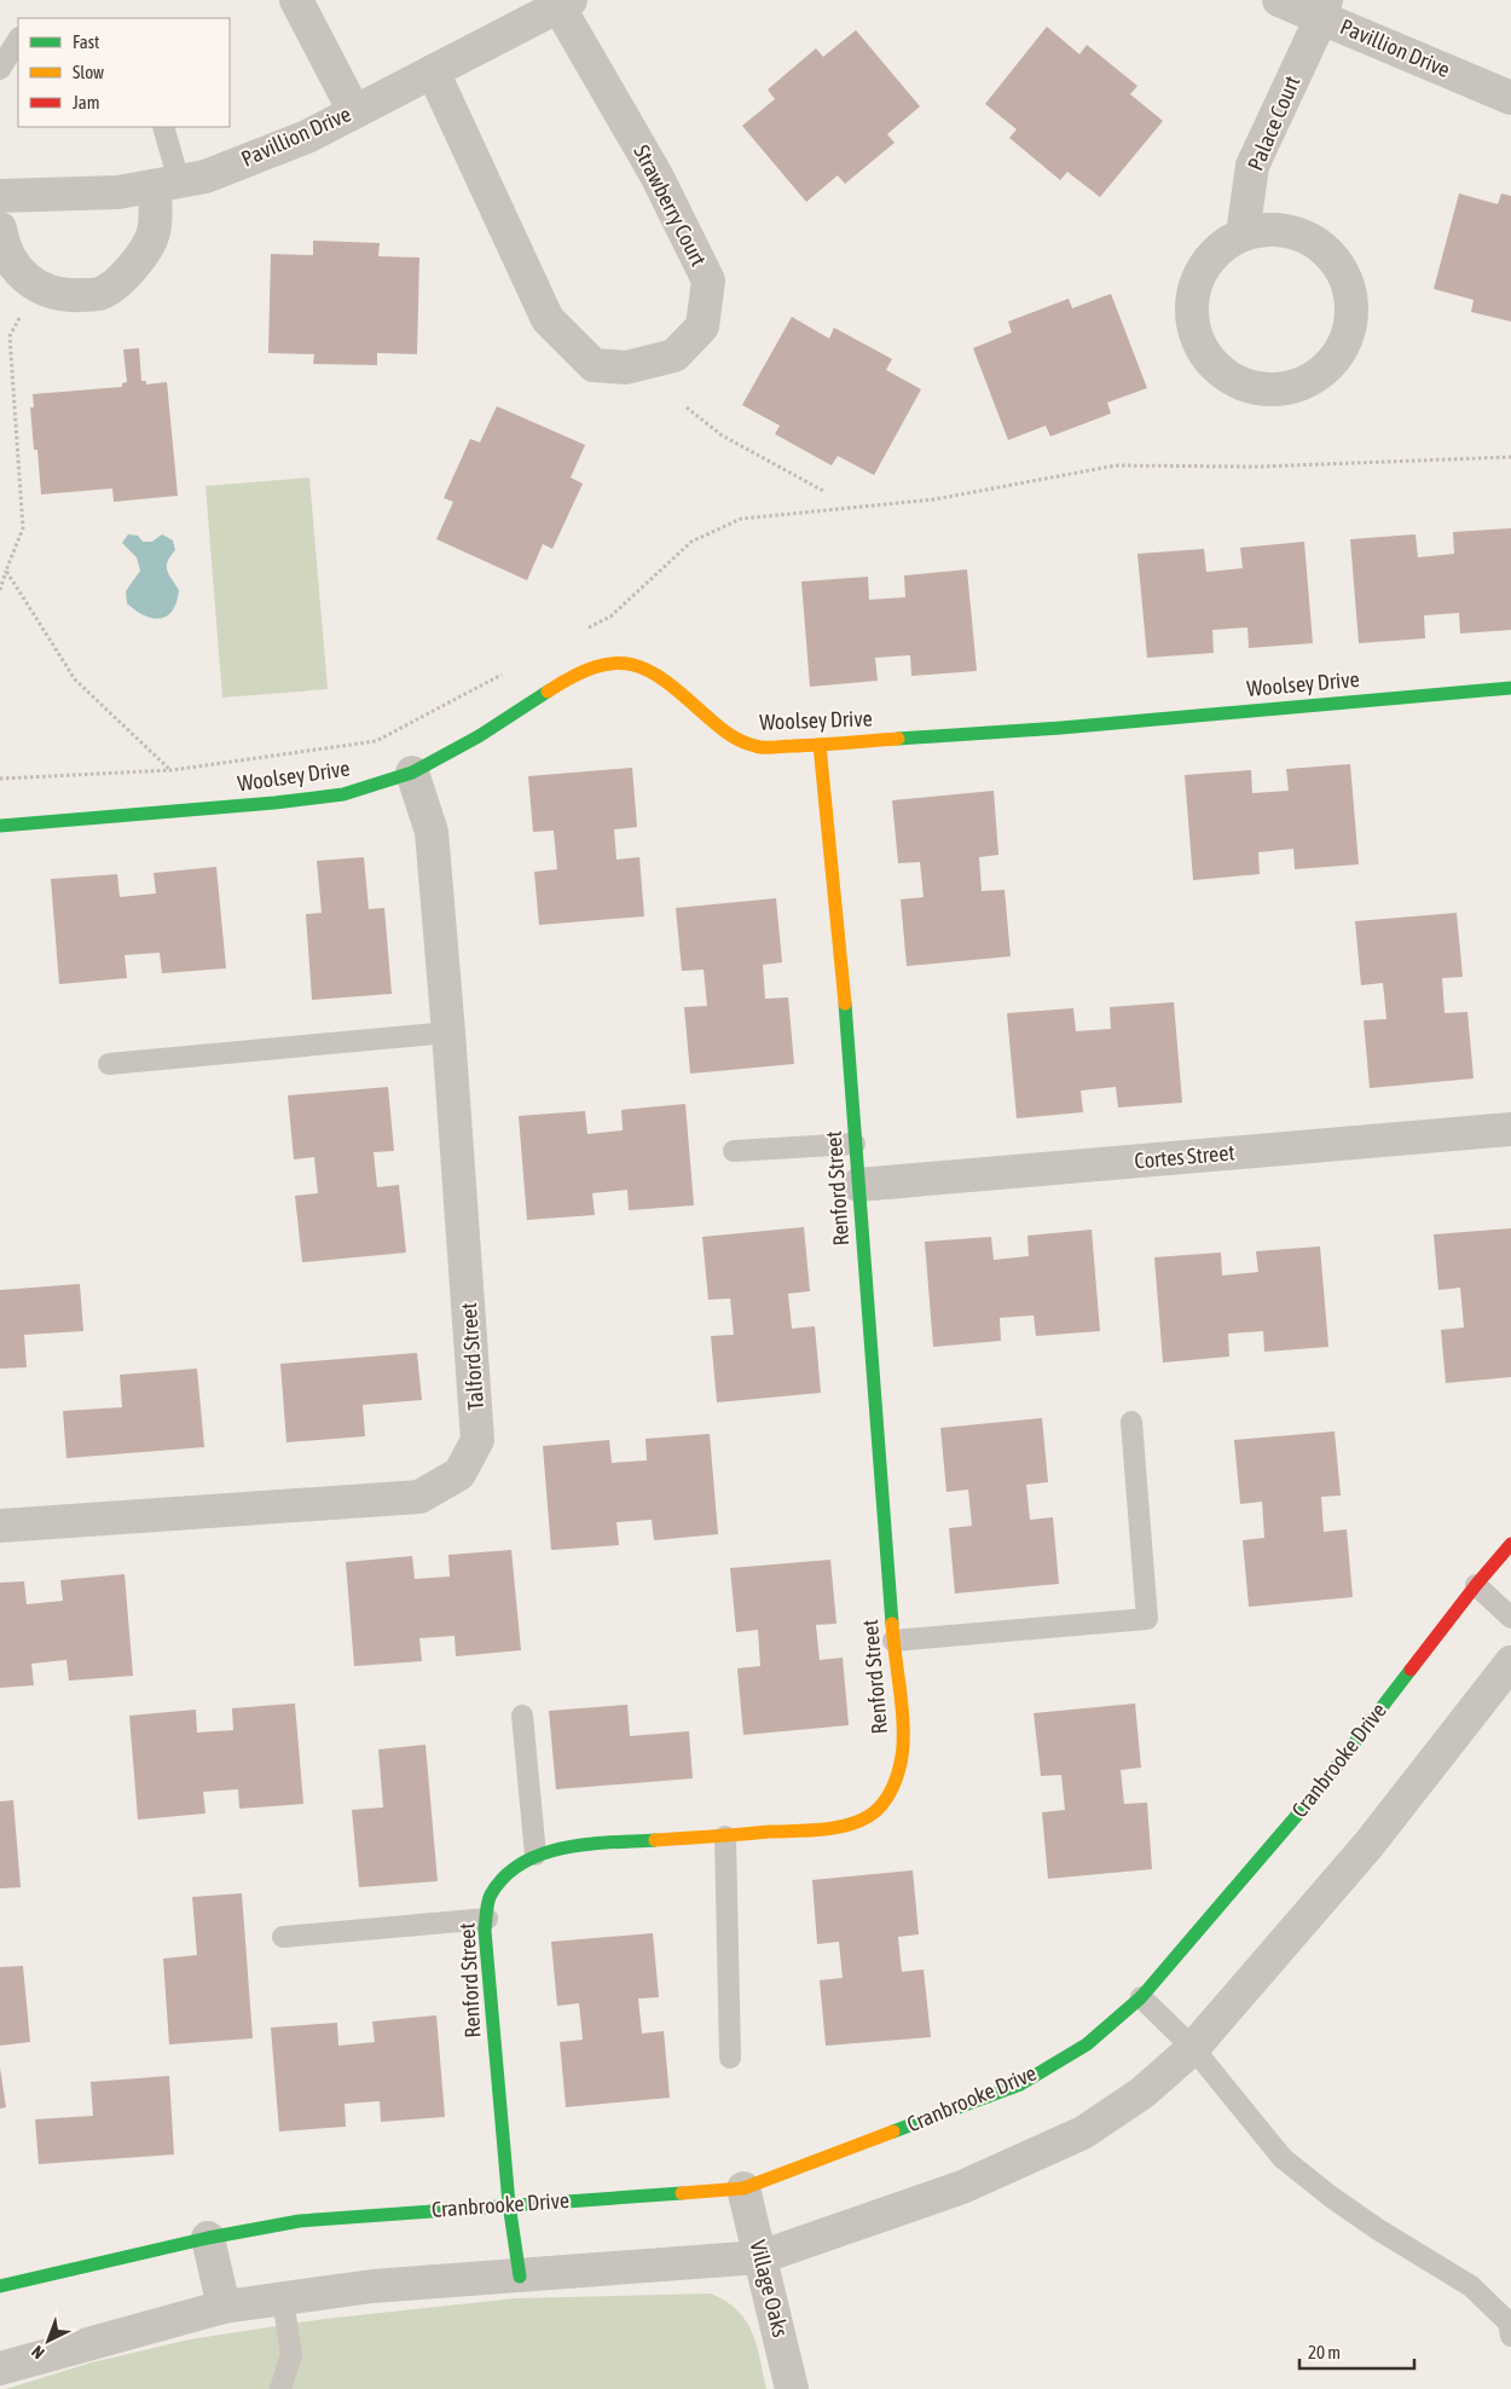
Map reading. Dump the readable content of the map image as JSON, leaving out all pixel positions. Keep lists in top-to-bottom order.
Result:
{
  "streets": {
    "street": [
      "Pavillion Drive",
      "Palace Court",
      "Strawberry Court",
      "Woolsey Drive",
      "Cortes Street",
      "Renford Street",
      "Talford Street",
      "Cranbrooke Drive",
      "Village Oaks"
    ]
  },
  "crossings": [
    ["Pavillion Drive", "Palace Court"],
    ["Pavillion Drive", "Strawberry Court"],
    ["Woolsey Drive", "Renford Street"],
    ["Woolsey Drive", "Talford Street"],
    ["Cortes Street", "Renford Street"],
    ["Renford Street", "Cranbrooke Drive"],
    ["Cranbrooke Drive", "Village Oaks"]
  ],
  "legend": ["Fast", "Slow", "Jam"],
  "scale_bar": "20 m",
  "north": "bottom left"
}
